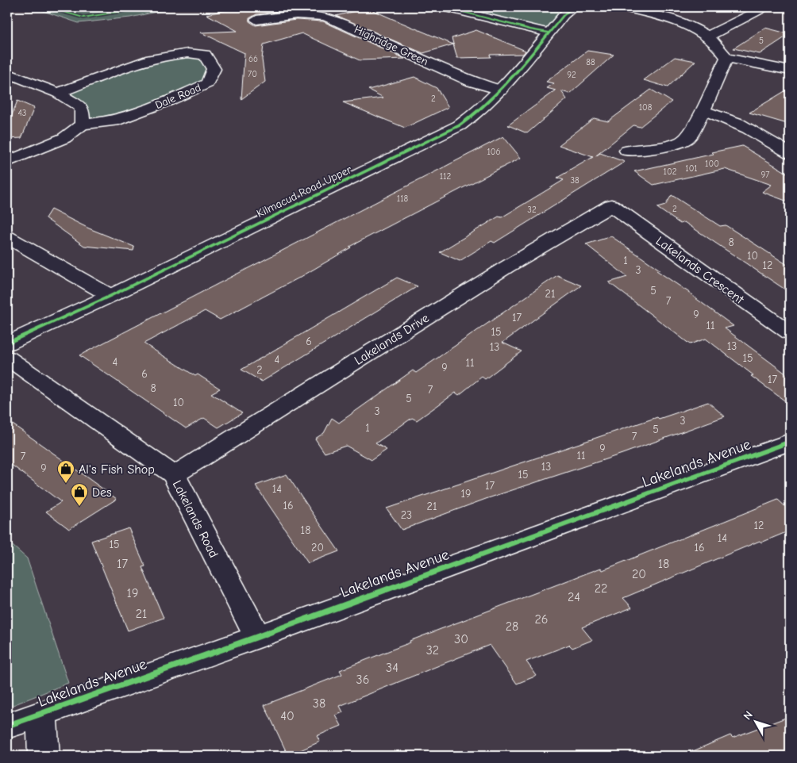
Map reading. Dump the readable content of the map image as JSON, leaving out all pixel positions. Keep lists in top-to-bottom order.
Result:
{
  "streets": {
    "street": [
      "Highridge Green",
      "Dale Road",
      "Kilmacud Road Upper",
      "Lakelands Crescent",
      "Lakelands Drive",
      "Lakelands Avenue",
      "Lakelands Road"
    ]
  },
  "crossings": [
    ["Highridge Green", "Kilmacud Road Upper"],
    ["Lakelands Crescent", "Lakelands Drive"],
    ["Lakelands Drive", "Lakelands Road"],
    ["Lakelands Avenue", "Lakelands Road"]
  ],
  "places": {
    "shop": ["Al's Fish Shop", "Des"]
  },
  "house_numbers": [
    "5",
    "66",
    "88",
    "70",
    "92",
    "2",
    "108",
    "43",
    "106",
    "100",
    "101",
    "102",
    "97",
    "112",
    "38",
    "118",
    "2",
    "32",
    "8",
    "10",
    "1",
    "12",
    "3",
    "5",
    "21",
    "7",
    "9",
    "17",
    "11",
    "15",
    "6",
    "13",
    "13",
    "15",
    "4",
    "4",
    "11",
    "9",
    "2",
    "6",
    "17",
    "8",
    "7",
    "5",
    "10",
    "3",
    "3",
    "1",
    "5",
    "7",
    "9",
    "11",
    "7",
    "13",
    "9",
    "15",
    "17",
    "14",
    "19",
    "16",
    "21",
    "23",
    "12",
    "18",
    "14",
    "15",
    "20",
    "16",
    "17",
    "18",
    "20",
    "22",
    "19",
    "24",
    "21",
    "26",
    "28",
    "30",
    "32",
    "34",
    "36",
    "38",
    "40"
  ],
  "north": "top left"
}
